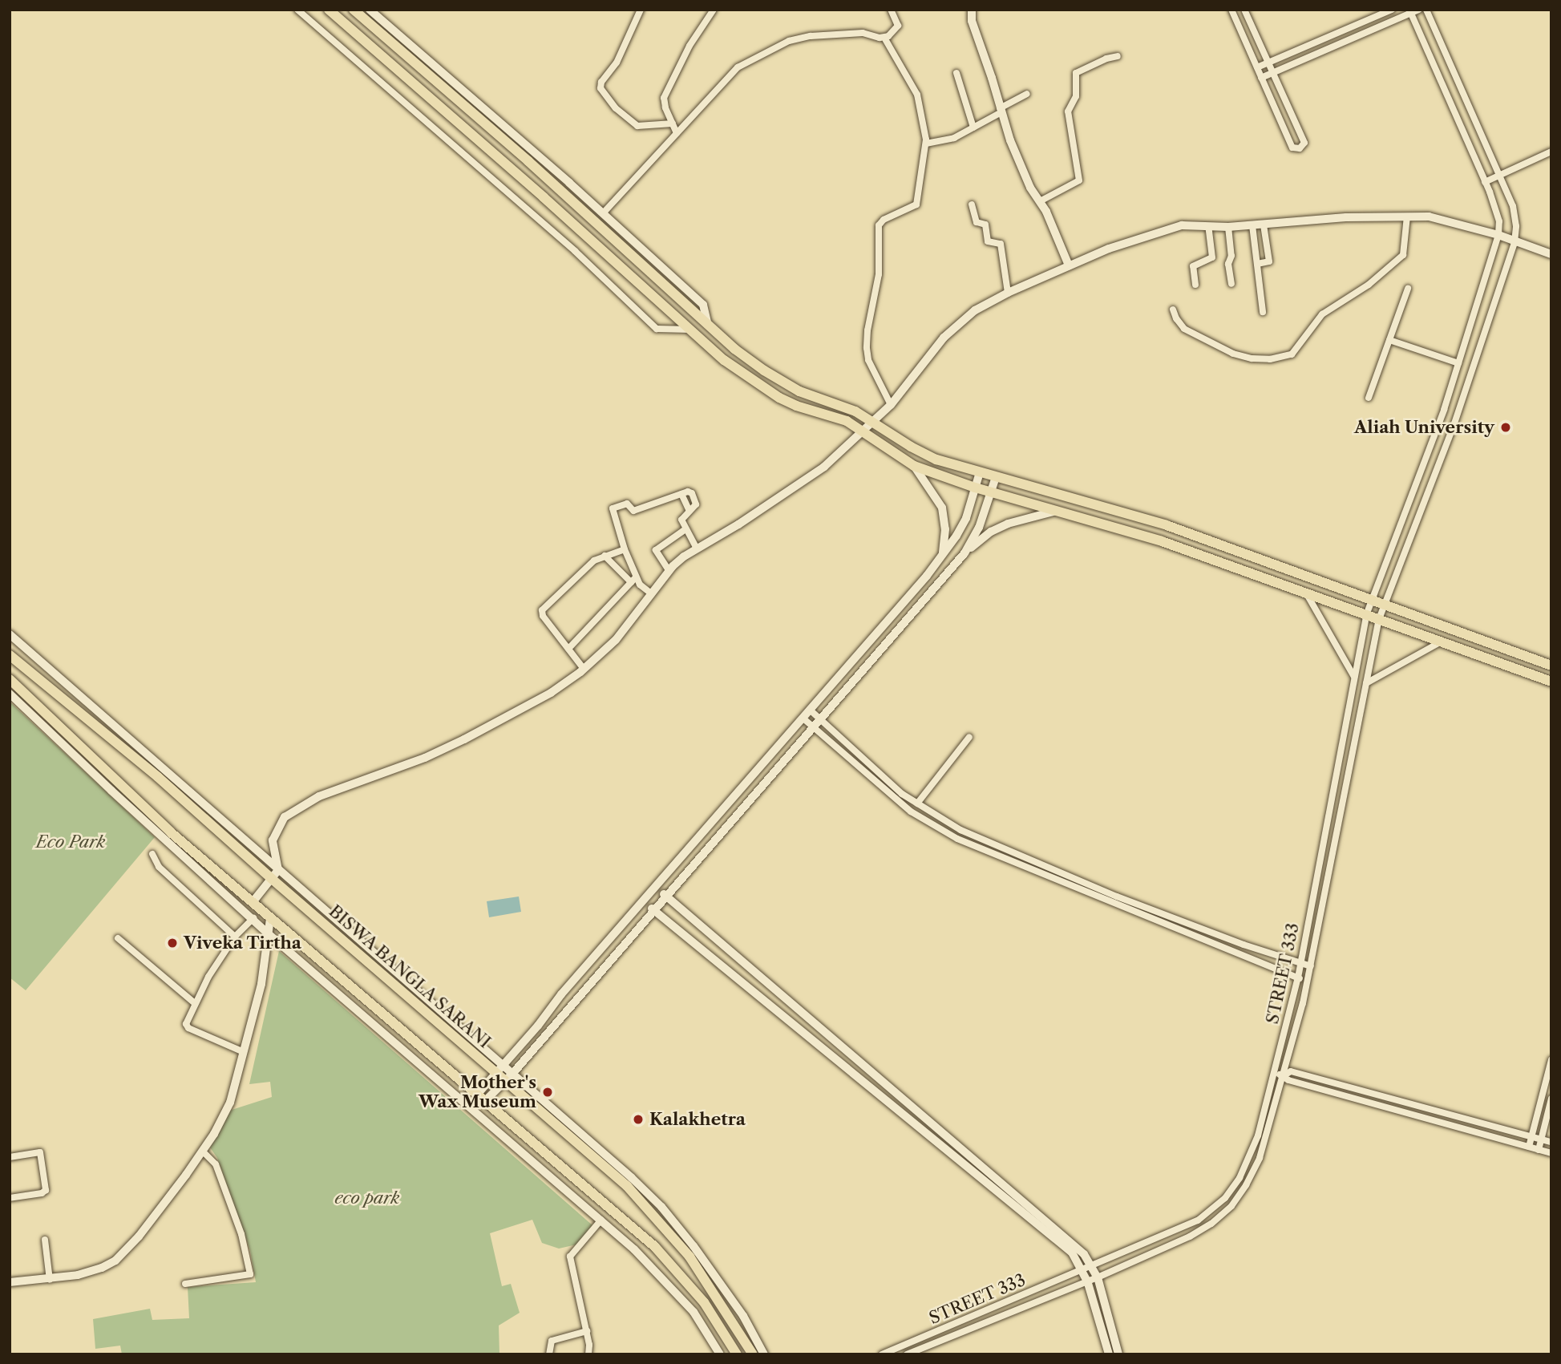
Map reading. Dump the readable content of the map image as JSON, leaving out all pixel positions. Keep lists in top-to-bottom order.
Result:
{
  "streets": {
    "main road": ["BISWA BANGLA SARANI"],
    "street": ["STREET 333"]
  },
  "parks": ["Eco Park", "eco park"],
  "places": [
    "Aliah University",
    "Viveka Tirtha",
    "Mother's Wax Museum",
    "Kalakhetra"
  ]
}
